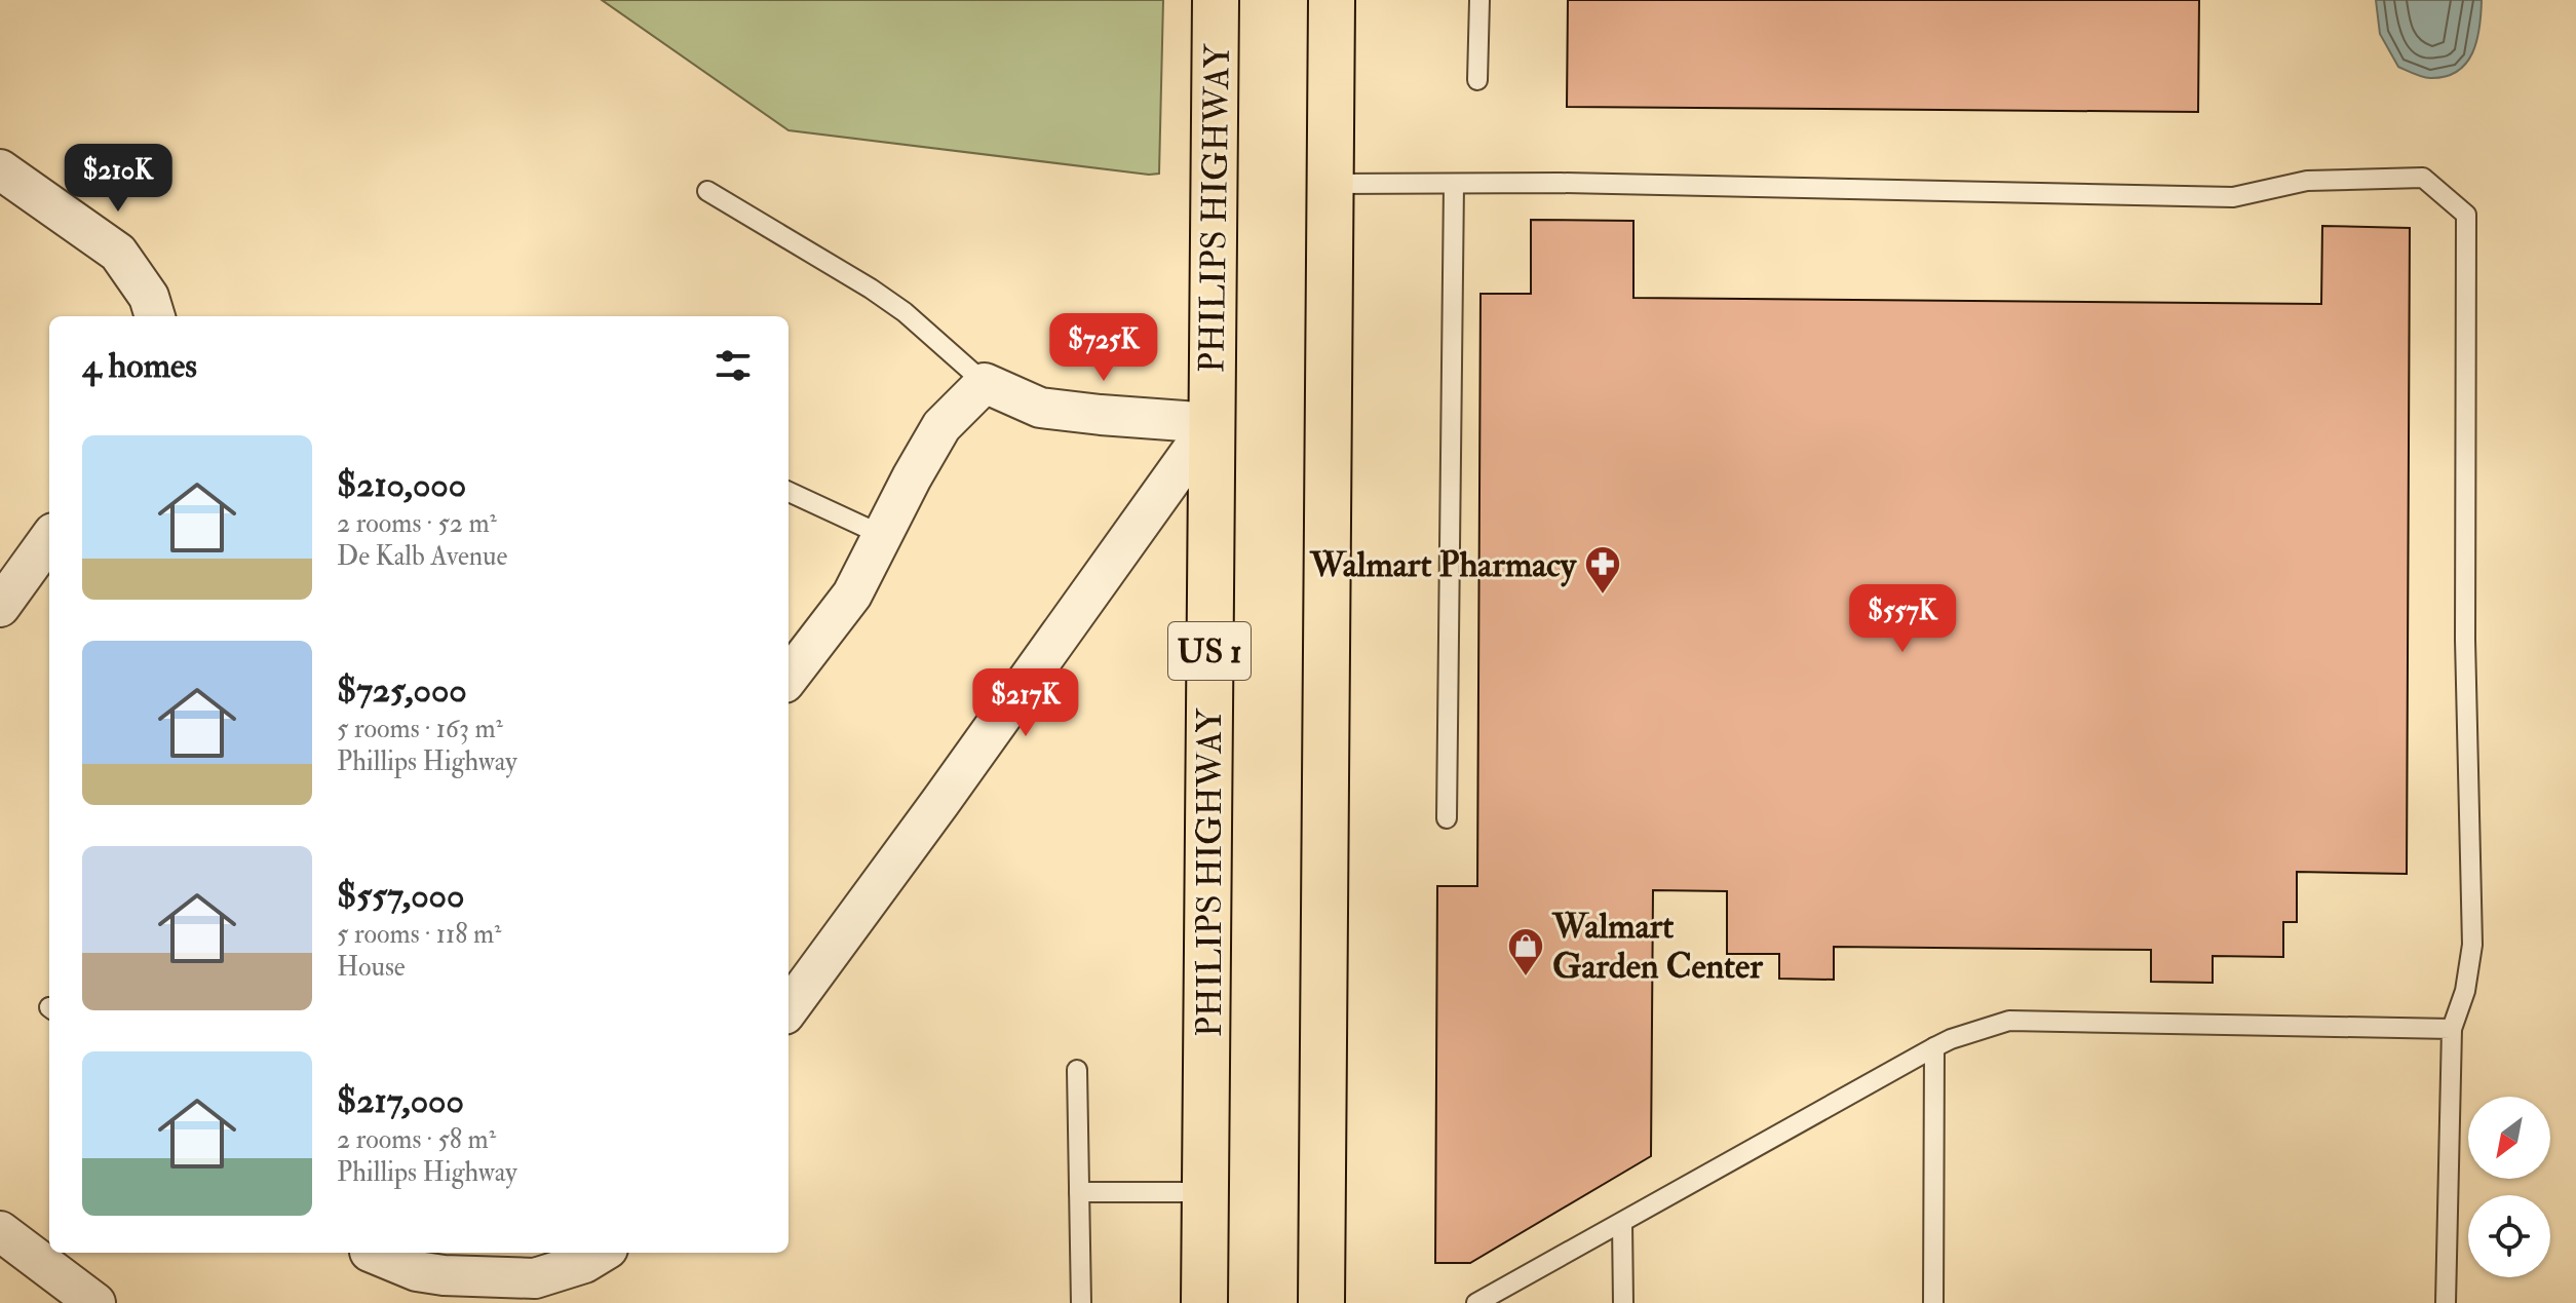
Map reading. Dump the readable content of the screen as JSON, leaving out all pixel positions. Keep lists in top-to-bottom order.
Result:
{
  "streets": {
    "main road": ["PHILIPS HIGHWAY", "US 1"]
  },
  "places": {
    "pharmacy": ["Walmart Pharmacy"],
    "shop": ["Walmart Garden Center"]
  },
  "north": "bottom left",
  "page": {
    "price": [
      "$210K",
      "$725K",
      "$557K",
      "$217K"
    ],
    "heading": "4 homes",
    "list": [
      {
        "name": "$210,000",
        "note": "2 rooms · 52 m² · De Kalb Avenue"
      },
      {
        "name": "$725,000",
        "note": "5 rooms · 163 m² · Phillips Highway"
      },
      {
        "name": "$557,000",
        "note": "5 rooms · 118 m² · House"
      },
      {
        "name": "$217,000",
        "note": "2 rooms · 58 m² · Phillips Highway"
      }
    ]
  }
}
